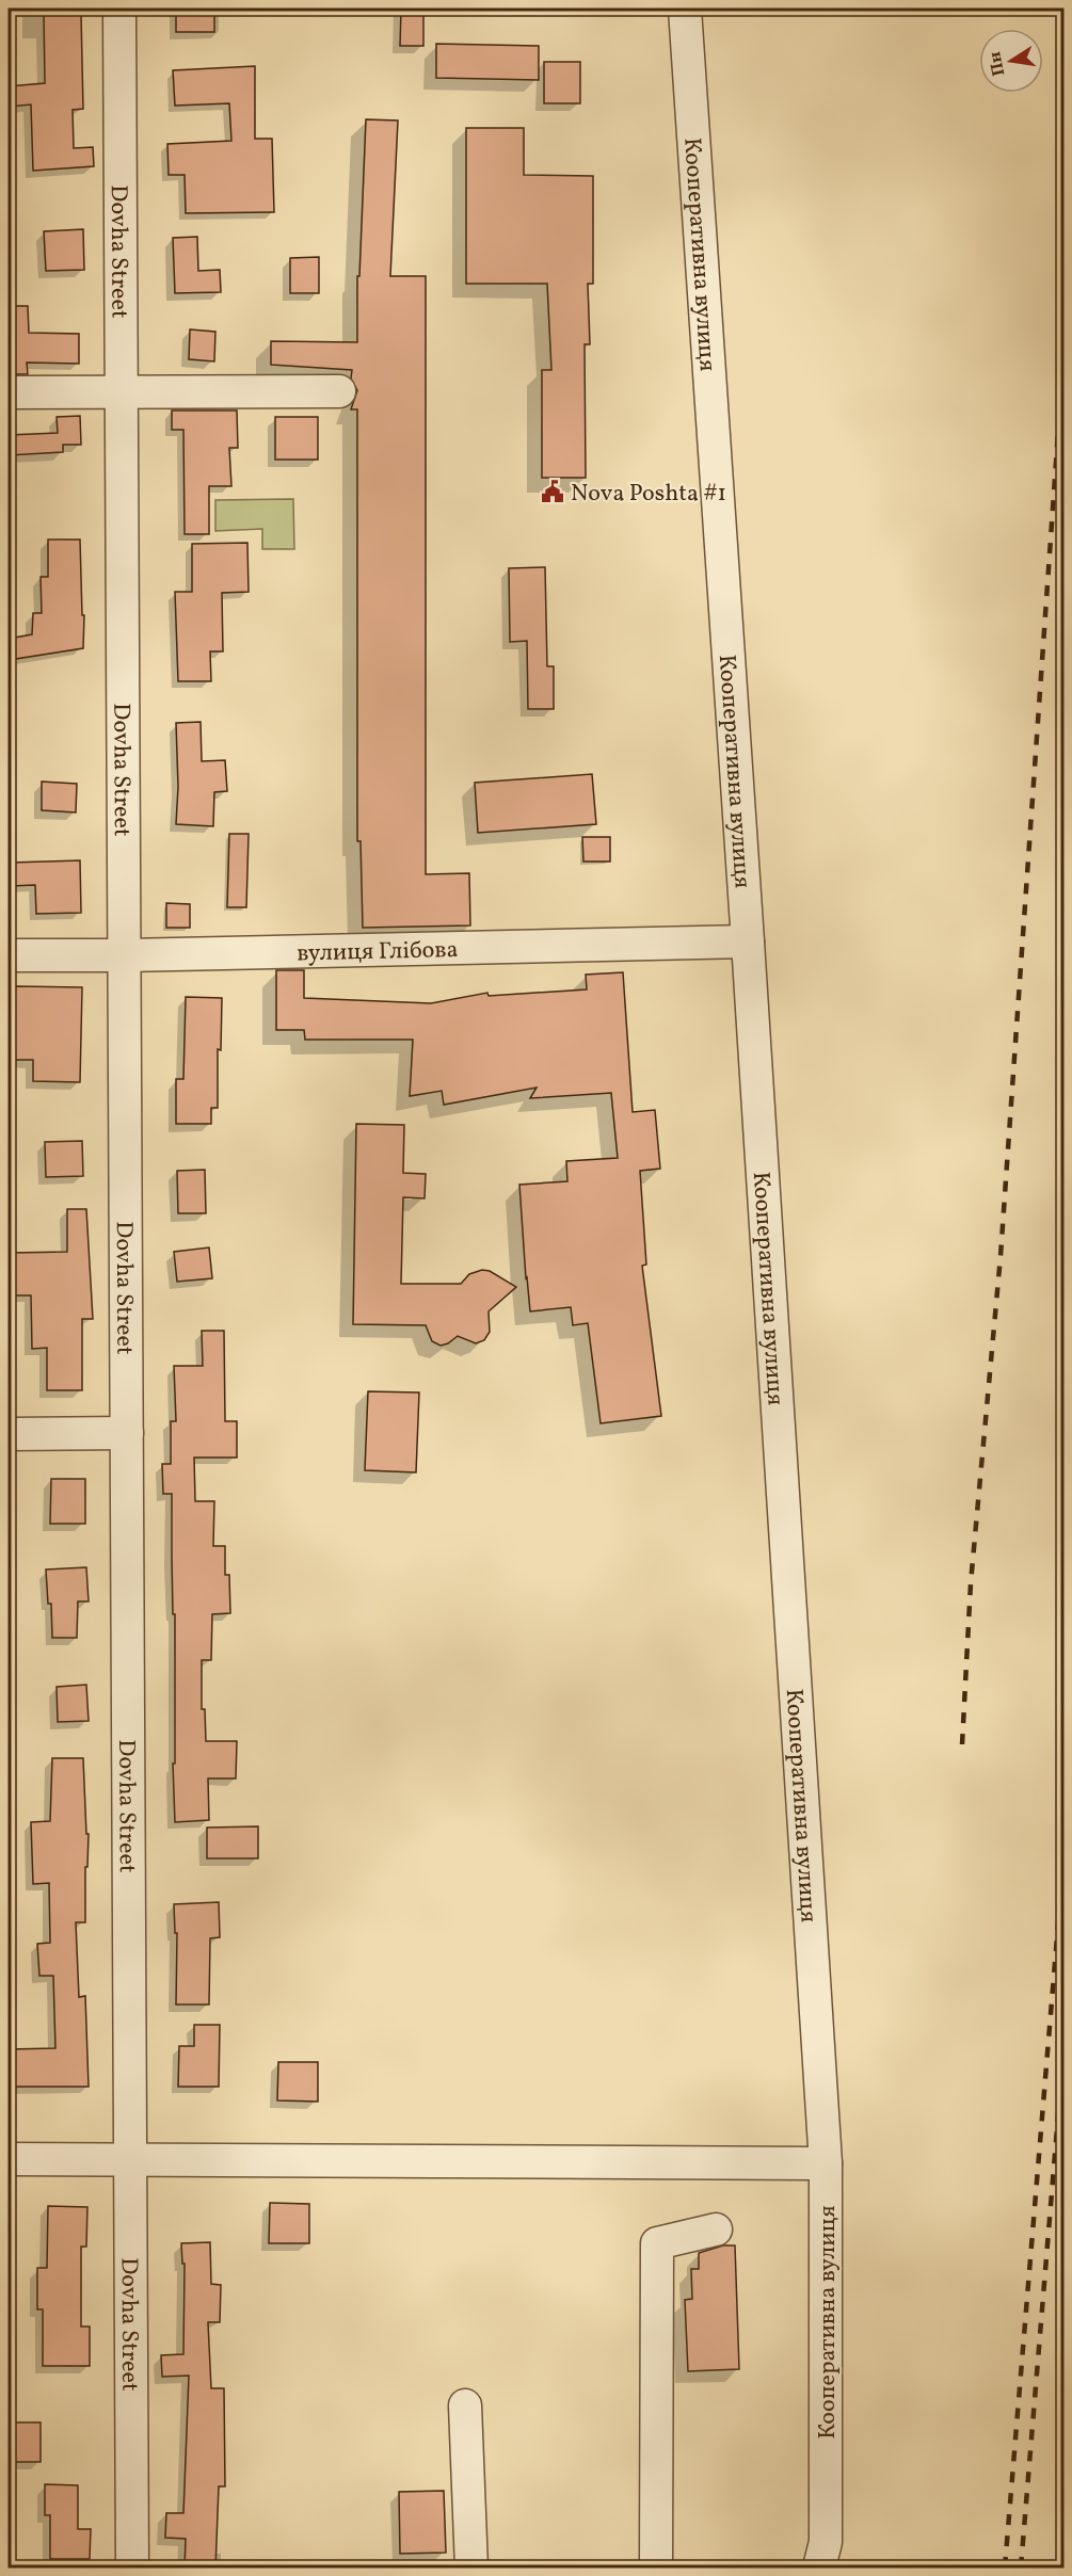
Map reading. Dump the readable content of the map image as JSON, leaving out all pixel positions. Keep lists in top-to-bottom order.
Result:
{
  "streets": {
    "street": ["Dovha Street", "Кооперативна вулиця", "вулиця Глібова"]
  },
  "crossings": [
    ["Dovha Street", "вулиця Глібова"],
    ["Кооперативна вулиця", "вулиця Глібова"]
  ],
  "places": {
    "public building": ["Nova Poshta #1"]
  },
  "north": "left"
}
